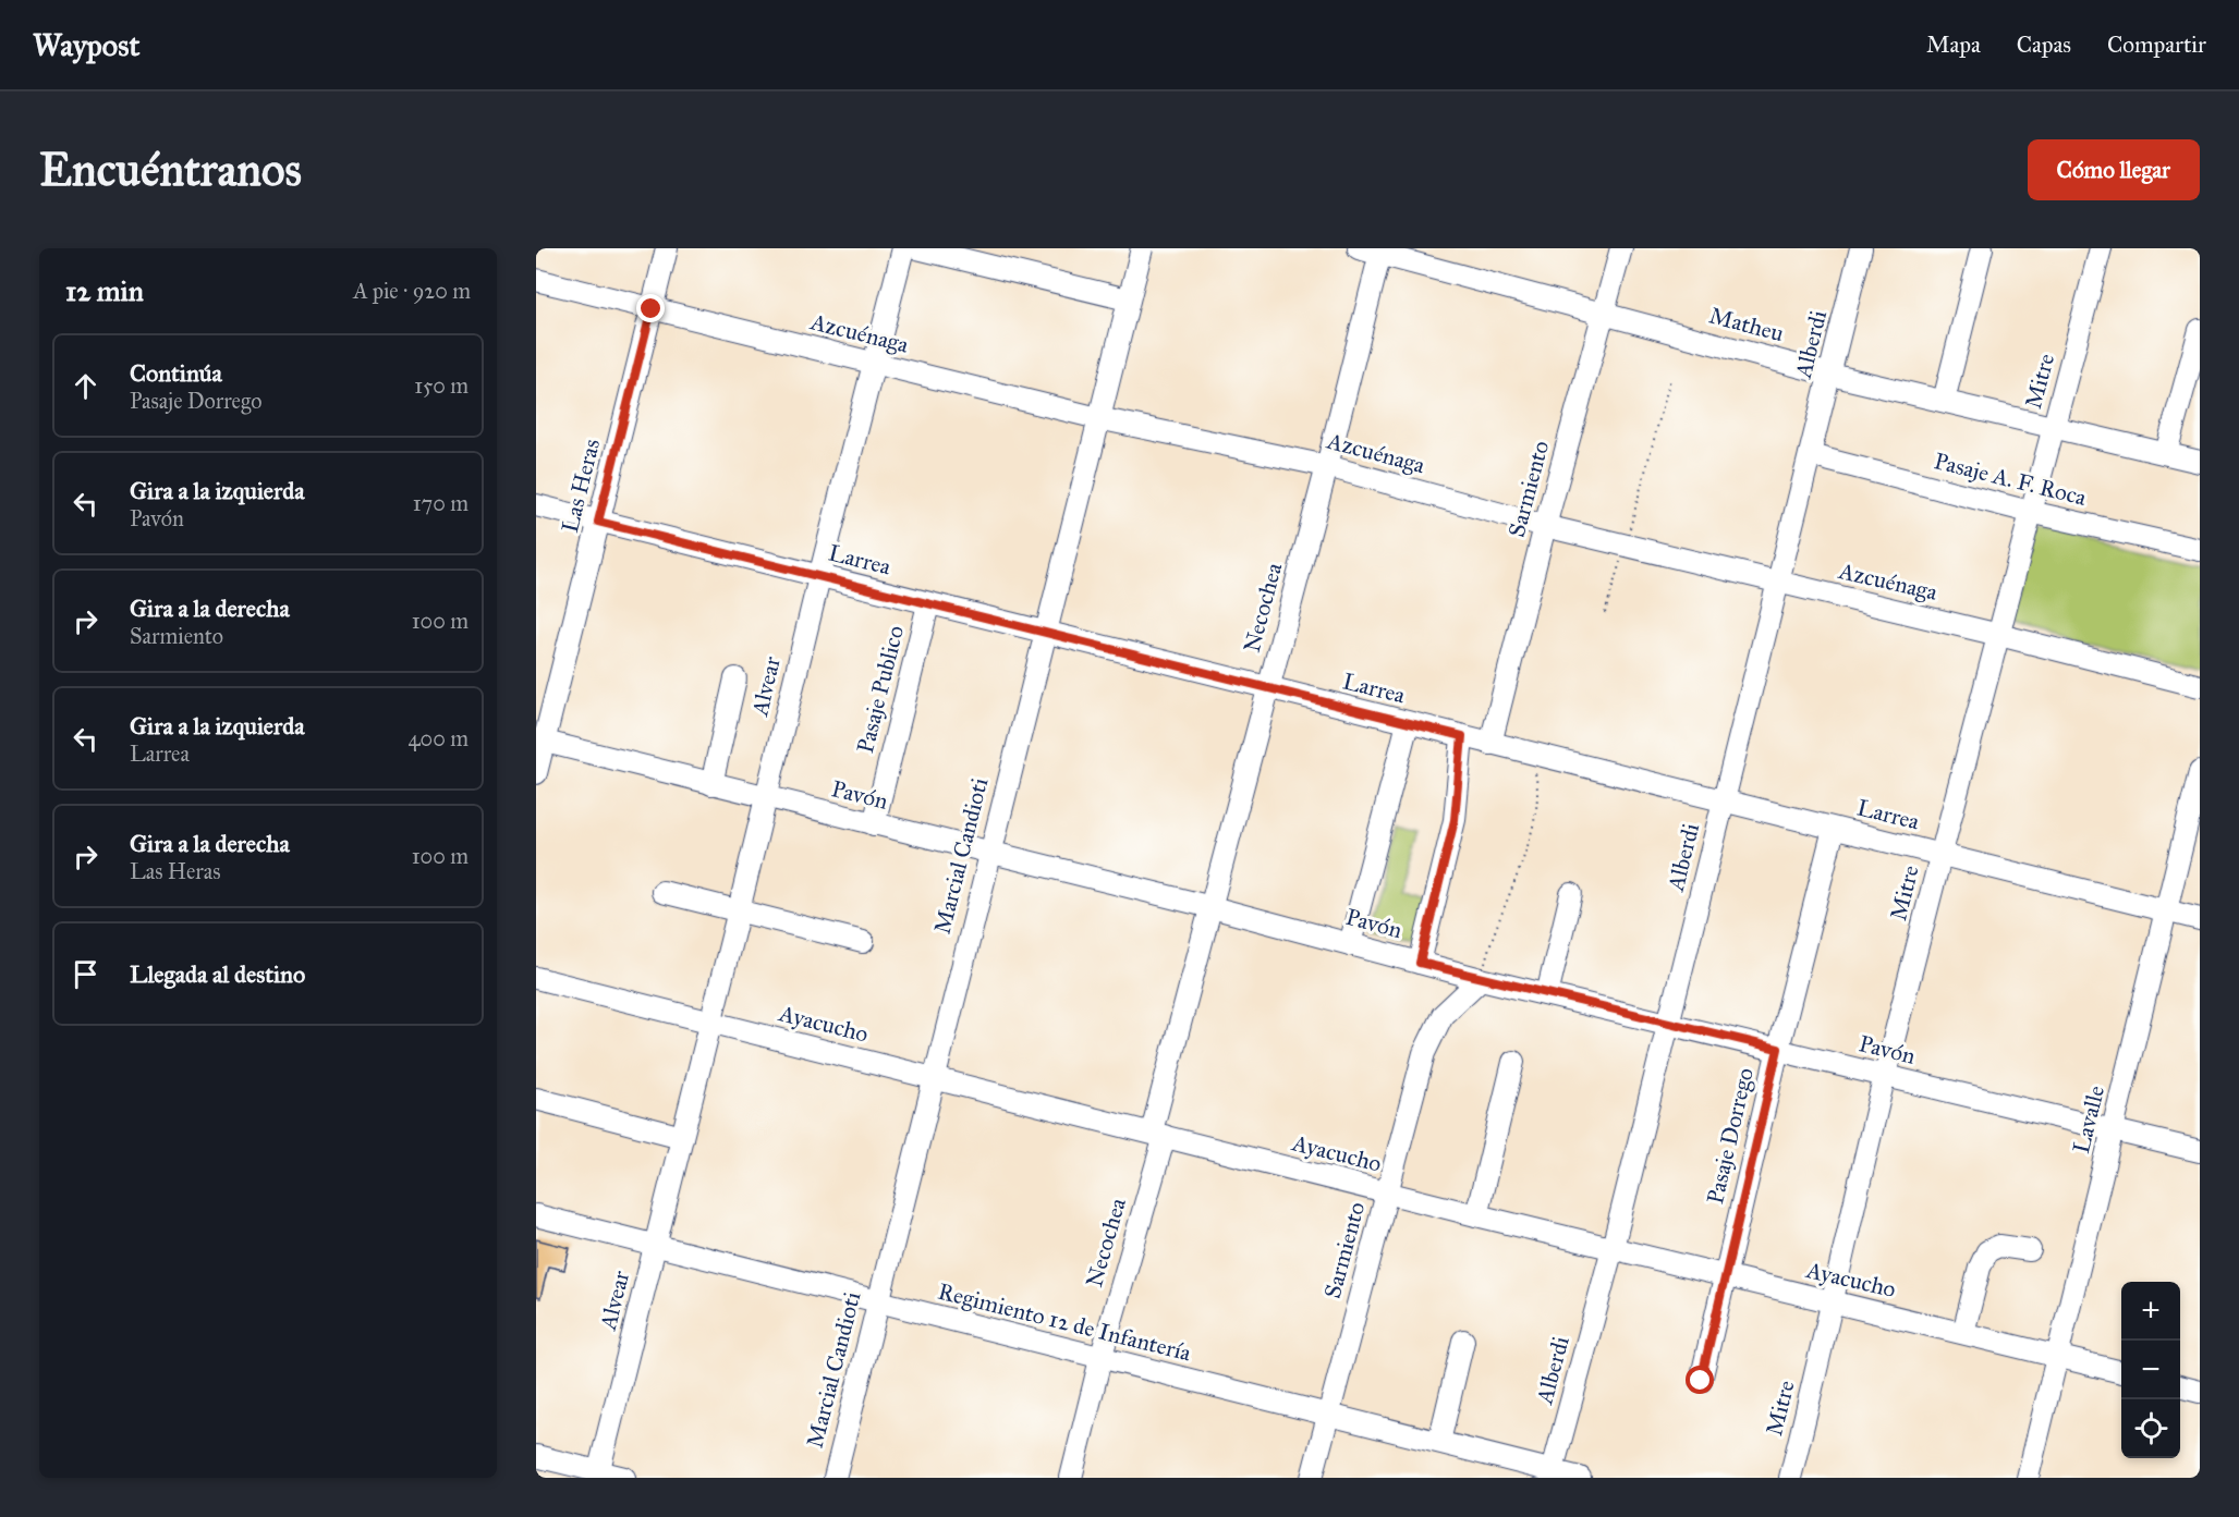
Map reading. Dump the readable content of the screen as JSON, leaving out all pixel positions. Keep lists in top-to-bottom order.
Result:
{
  "streets": {
    "street": [
      "Matheu",
      "Azcuénaga",
      "Alberdi",
      "Mitre",
      "Pasaje A. F. Roca",
      "Las Heras",
      "Sarmiento",
      "Larrea",
      "Necochea",
      "Alvear",
      "Pasaje Publico",
      "Pavón",
      "Marcial Candioti",
      "Ayacucho",
      "Lavalle",
      "Pasaje Dorrego",
      "Regimiento 12 de Infantería"
    ]
  },
  "crossings": [
    ["Matheu", "Alberdi"],
    ["Matheu", "Mitre"],
    ["Matheu", "Sarmiento"],
    ["Matheu", "Necochea"],
    ["Azcuénaga", "Alberdi"],
    ["Azcuénaga", "Mitre"],
    ["Azcuénaga", "Las Heras"],
    ["Azcuénaga", "Sarmiento"],
    ["Azcuénaga", "Necochea"],
    ["Azcuénaga", "Alvear"],
    ["Azcuénaga", "Marcial Candioti"],
    ["Alberdi", "Pasaje A. F. Roca"],
    ["Alberdi", "Larrea"],
    ["Alberdi", "Pavón"],
    ["Alberdi", "Ayacucho"],
    ["Alberdi", "Regimiento 12 de Infantería"],
    ["Mitre", "Pasaje A. F. Roca"],
    ["Mitre", "Larrea"],
    ["Mitre", "Pavón"],
    ["Mitre", "Ayacucho"],
    ["Las Heras", "Larrea"],
    ["Las Heras", "Pavón"],
    ["Sarmiento", "Larrea"],
    ["Sarmiento", "Pavón"],
    ["Sarmiento", "Ayacucho"],
    ["Sarmiento", "Regimiento 12 de Infantería"],
    ["Larrea", "Necochea"],
    ["Larrea", "Alvear"],
    ["Larrea", "Pasaje Publico"],
    ["Larrea", "Marcial Candioti"],
    ["Larrea", "Lavalle"],
    ["Larrea", "Pasaje Dorrego"],
    ["Necochea", "Pavón"],
    ["Necochea", "Ayacucho"],
    ["Necochea", "Regimiento 12 de Infantería"],
    ["Alvear", "Pavón"],
    ["Alvear", "Ayacucho"],
    ["Alvear", "Regimiento 12 de Infantería"],
    ["Pasaje Publico", "Pavón"],
    ["Pavón", "Marcial Candioti"],
    ["Pavón", "Lavalle"],
    ["Pavón", "Pasaje Dorrego"],
    ["Marcial Candioti", "Ayacucho"],
    ["Marcial Candioti", "Regimiento 12 de Infantería"],
    ["Ayacucho", "Lavalle"],
    ["Ayacucho", "Pasaje Dorrego"]
  ],
  "page": {
    "header": "Waypost",
    "nav": ["Mapa", "Capas", "Compartir"],
    "buttons": "Cómo llegar",
    "title": "Encuéntranos",
    "heading": ["12 min", "A pie · 920 m"],
    "list": [
      ["Continúa", "Pasaje Dorrego", "150 m"],
      ["Gira a la izquierda", "Pavón", "170 m"],
      ["Gira a la derecha", "Sarmiento", "100 m"],
      ["Gira a la izquierda", "Larrea", "400 m"],
      ["Gira a la derecha", "Las Heras", "100 m"],
      "Llegada al destino"
    ],
    "map_buttons": ["+", "−"]
  }
}
